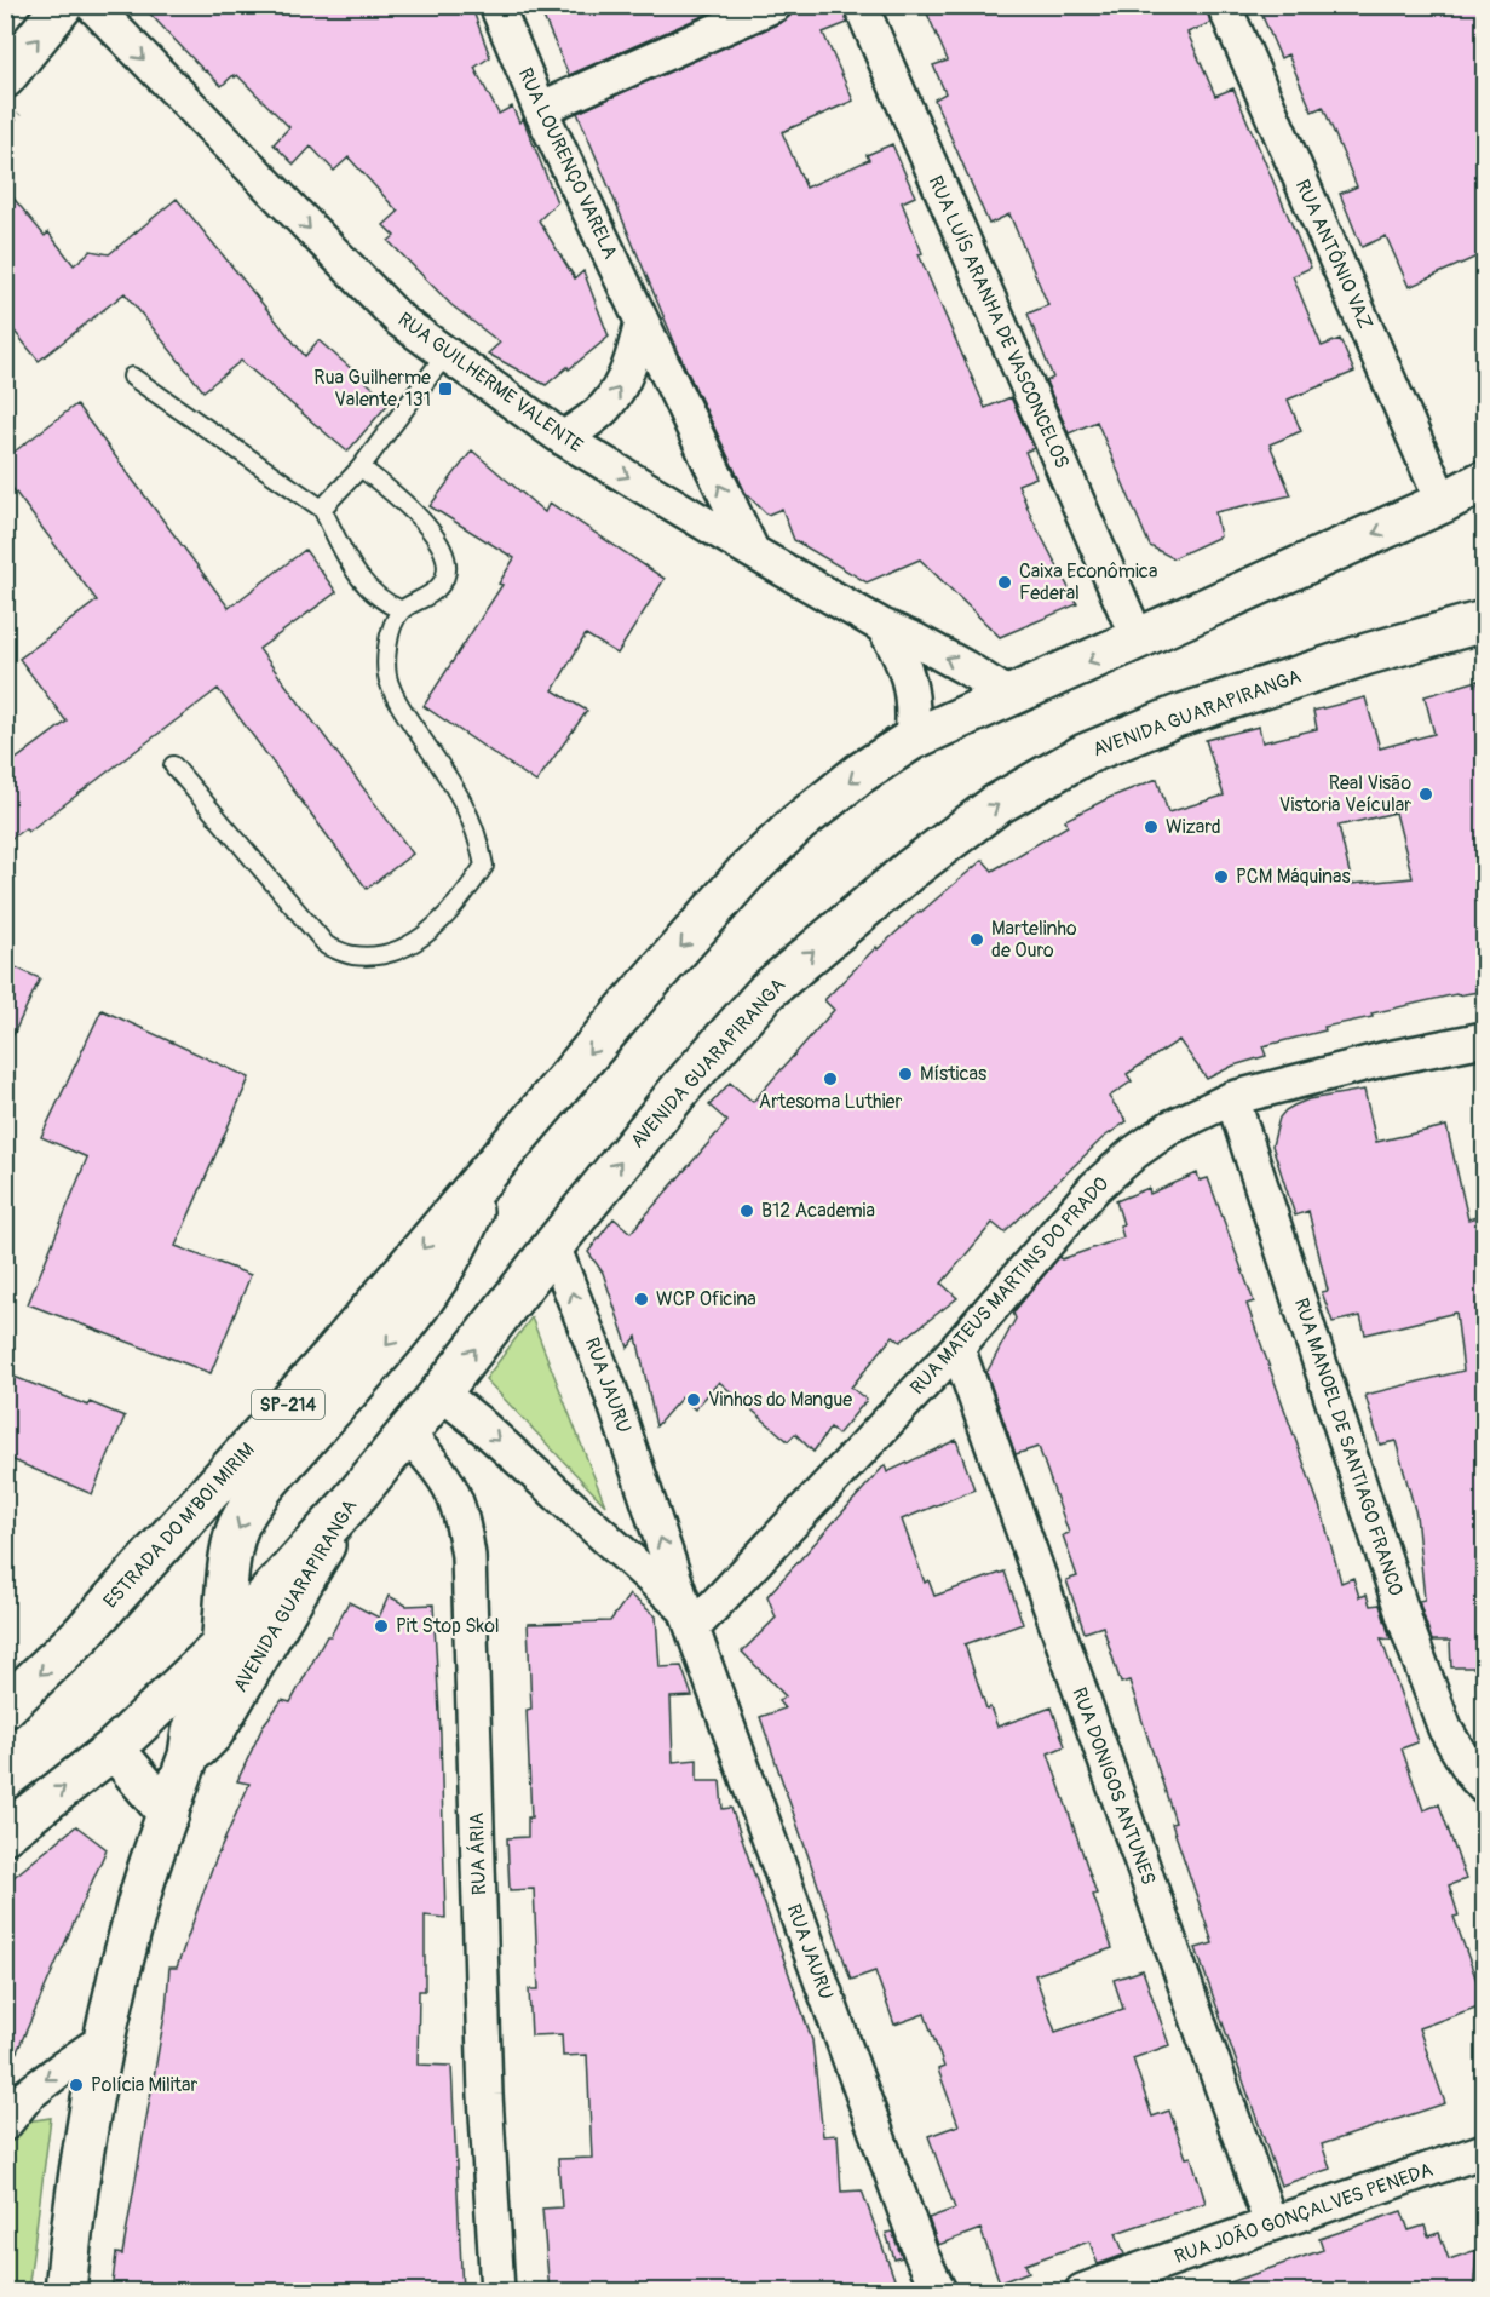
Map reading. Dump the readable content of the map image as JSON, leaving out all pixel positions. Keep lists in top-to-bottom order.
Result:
{
  "streets": {
    "main road": ["AVENIDA GUARAPIRANGA", "SP-214", "ESTRADA DO M'BOI MIRIM"],
    "street": [
      "RUA LOURENÇO VARELA",
      "RUA ANTÔNIO VAZ",
      "RUA LUÍS ARANHA DE VASCONCELOS",
      "RUA GUILHERME VALENTE",
      "RUA MATEUS MARTINS DO PRADO",
      "RUA JAURU",
      "RUA MANOEL DE SANTIAGO FRANCO",
      "RUA DONIGOS ANTUNES",
      "RUA ÁRIA",
      "RUA JOÃO GONÇALVES PENEDA"
    ]
  },
  "crossings": [
    ["RUA LOURENÇO VARELA", "RUA GUILHERME VALENTE"],
    ["AVENIDA GUARAPIRANGA", "RUA JAURU"],
    ["AVENIDA GUARAPIRANGA", "RUA ÁRIA"],
    ["RUA MATEUS MARTINS DO PRADO", "RUA JAURU"],
    ["RUA MATEUS MARTINS DO PRADO", "RUA MANOEL DE SANTIAGO FRANCO"],
    ["RUA MATEUS MARTINS DO PRADO", "RUA DONIGOS ANTUNES"],
    ["RUA DONIGOS ANTUNES", "RUA JOÃO GONÇALVES PENEDA"]
  ],
  "one_way": ["RUA LOURENÇO VARELA"],
  "places": {
    "transit": ["Rua Guilherme Valente, 131"],
    "other": [
      "Caixa Econômica Federal",
      "Real Visão Vistoria Veícular",
      "Wizard",
      "PCM Máquinas",
      "Martelinho de Ouro",
      "Místicas",
      "Artesoma Luthier",
      "B12 Academia",
      "WCP Oficina",
      "Vinhos do Mangue",
      "Pit Stop Skol",
      "Polícia Militar"
    ]
  }
}
